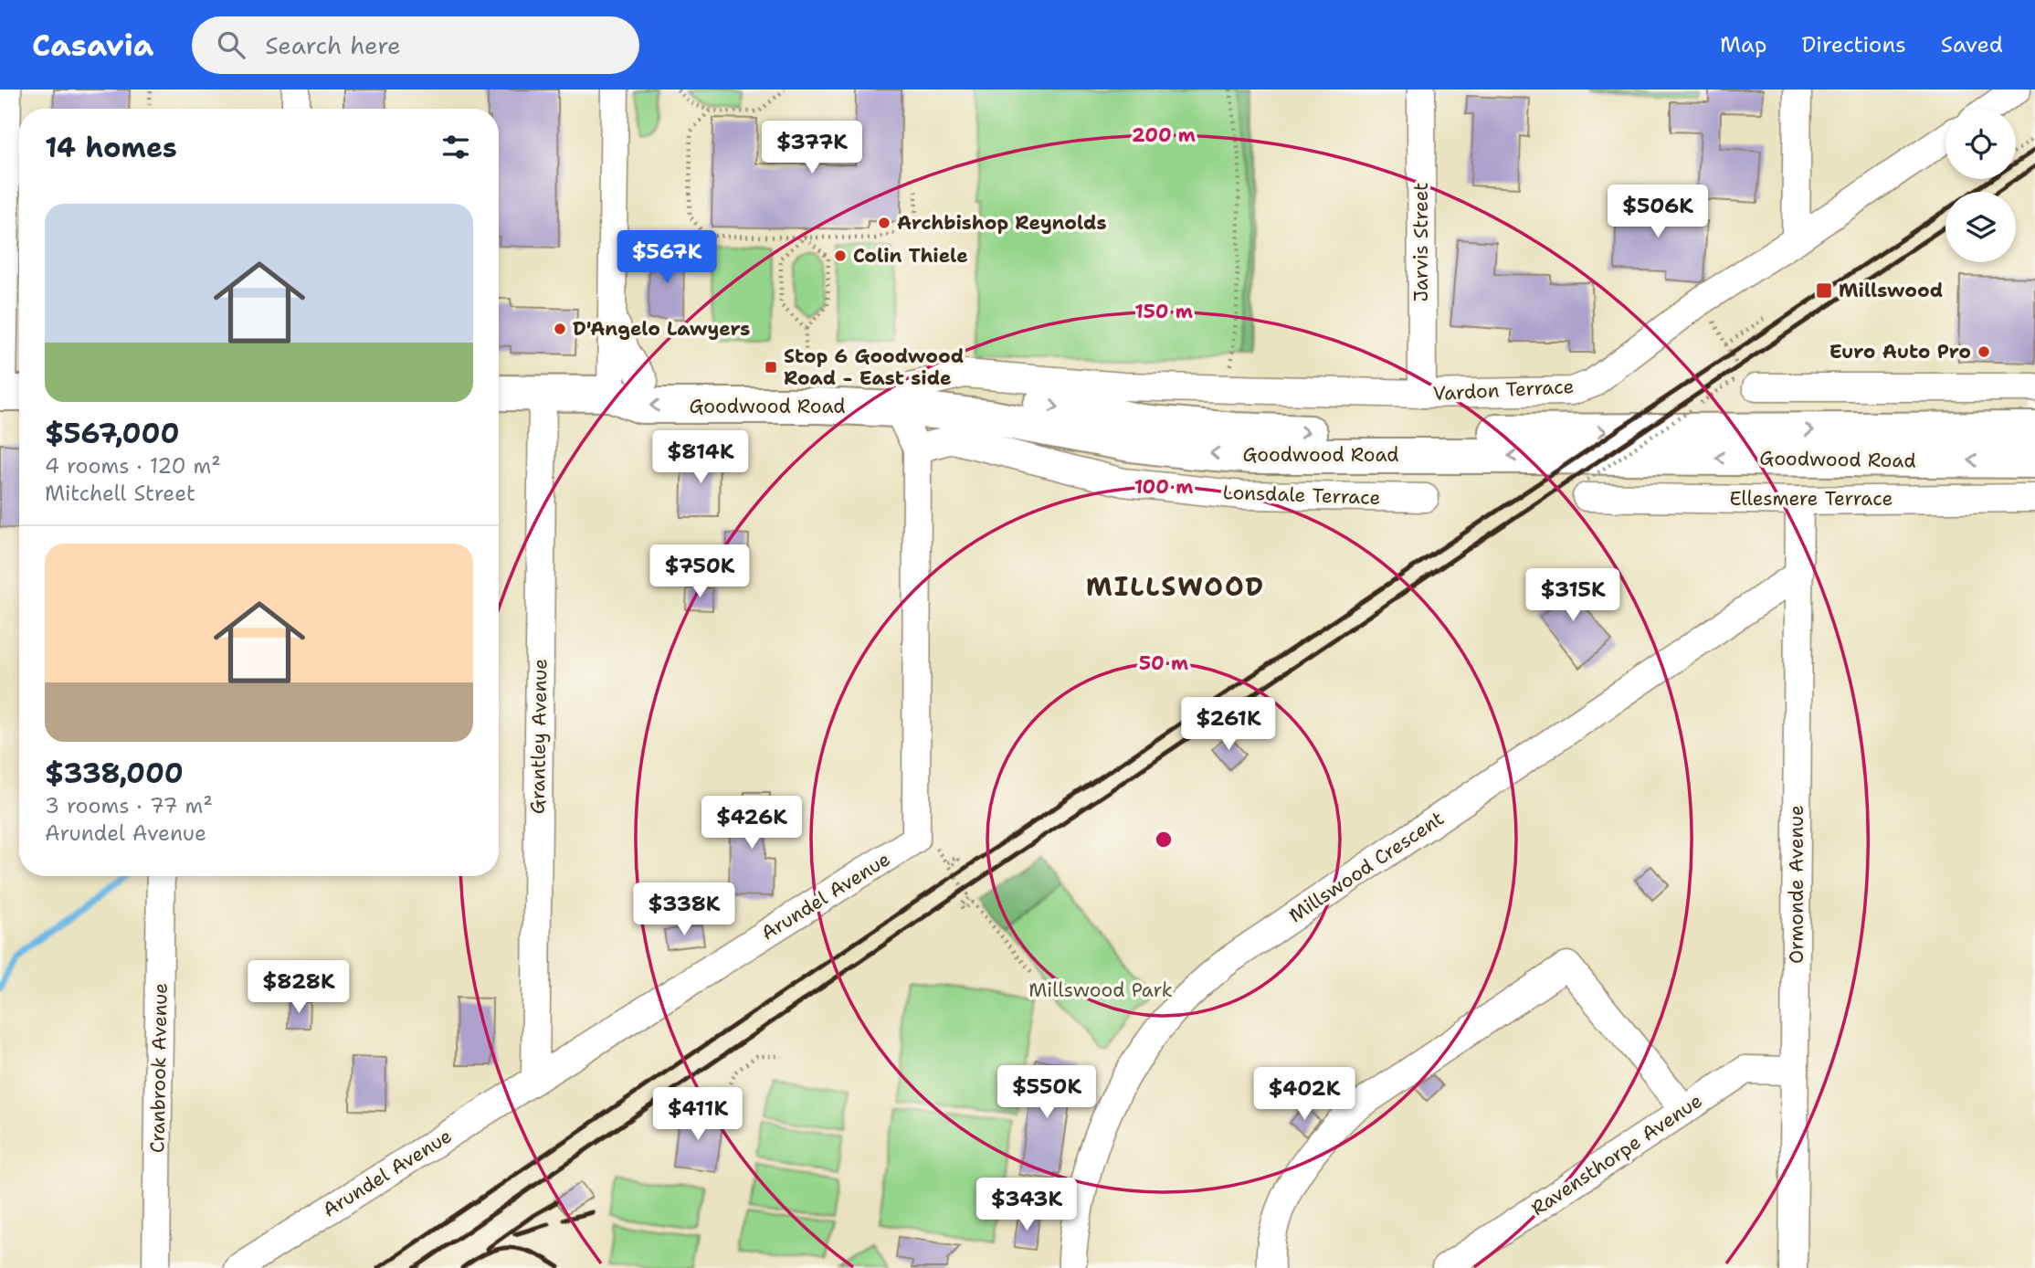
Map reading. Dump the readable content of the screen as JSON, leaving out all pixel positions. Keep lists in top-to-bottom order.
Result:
{
  "streets": {
    "main road": ["Goodwood Road"],
    "street": [
      "Jarvis Street",
      "Vardon Terrace",
      "Lonsdale Terrace",
      "Ellesmere Terrace",
      "Grantley Avenue",
      "Millswood Crescent",
      "Ormonde Avenue",
      "Arundel Avenue",
      "Cranbrook Avenue",
      "Ravensthorpe Avenue"
    ]
  },
  "crossings": [
    ["Jarvis Street", "Vardon Terrace"],
    ["Vardon Terrace", "Goodwood Road"],
    ["Goodwood Road", "Grantley Avenue"],
    ["Ellesmere Terrace", "Ormonde Avenue"],
    ["Grantley Avenue", "Arundel Avenue"],
    ["Millswood Crescent", "Ormonde Avenue"],
    ["Ormonde Avenue", "Ravensthorpe Avenue"]
  ],
  "districts": ["MILLSWOOD"],
  "parks": ["Millswood Park"],
  "places": {
    "other": [
      "Archbishop Reynolds",
      "Colin Thiele",
      "D'Angelo Lawyers",
      "Euro Auto Pro"
    ],
    "transit": ["Millswood", "Stop 6 Goodwood Road - East side"]
  },
  "page": {
    "header": "Casavia",
    "search": "Search here",
    "nav": ["Map", "Directions", "Saved"],
    "heading": "14 homes",
    "price": [
      "$377K",
      "$506K",
      "$567K",
      "$814K",
      "$750K",
      "$315K",
      "$261K",
      "$426K",
      "$338K",
      "$828K",
      "$550K",
      "$402K",
      "$411K",
      "$343K"
    ],
    "list": [
      {
        "name": "$567,000",
        "note": "4 rooms · 120 m² · Mitchell Street"
      },
      {
        "name": "$338,000",
        "note": "3 rooms · 77 m² · Arundel Avenue"
      }
    ]
  },
  "rings": [
    "200 m",
    "150 m",
    "100 m",
    "50 m"
  ]
}
